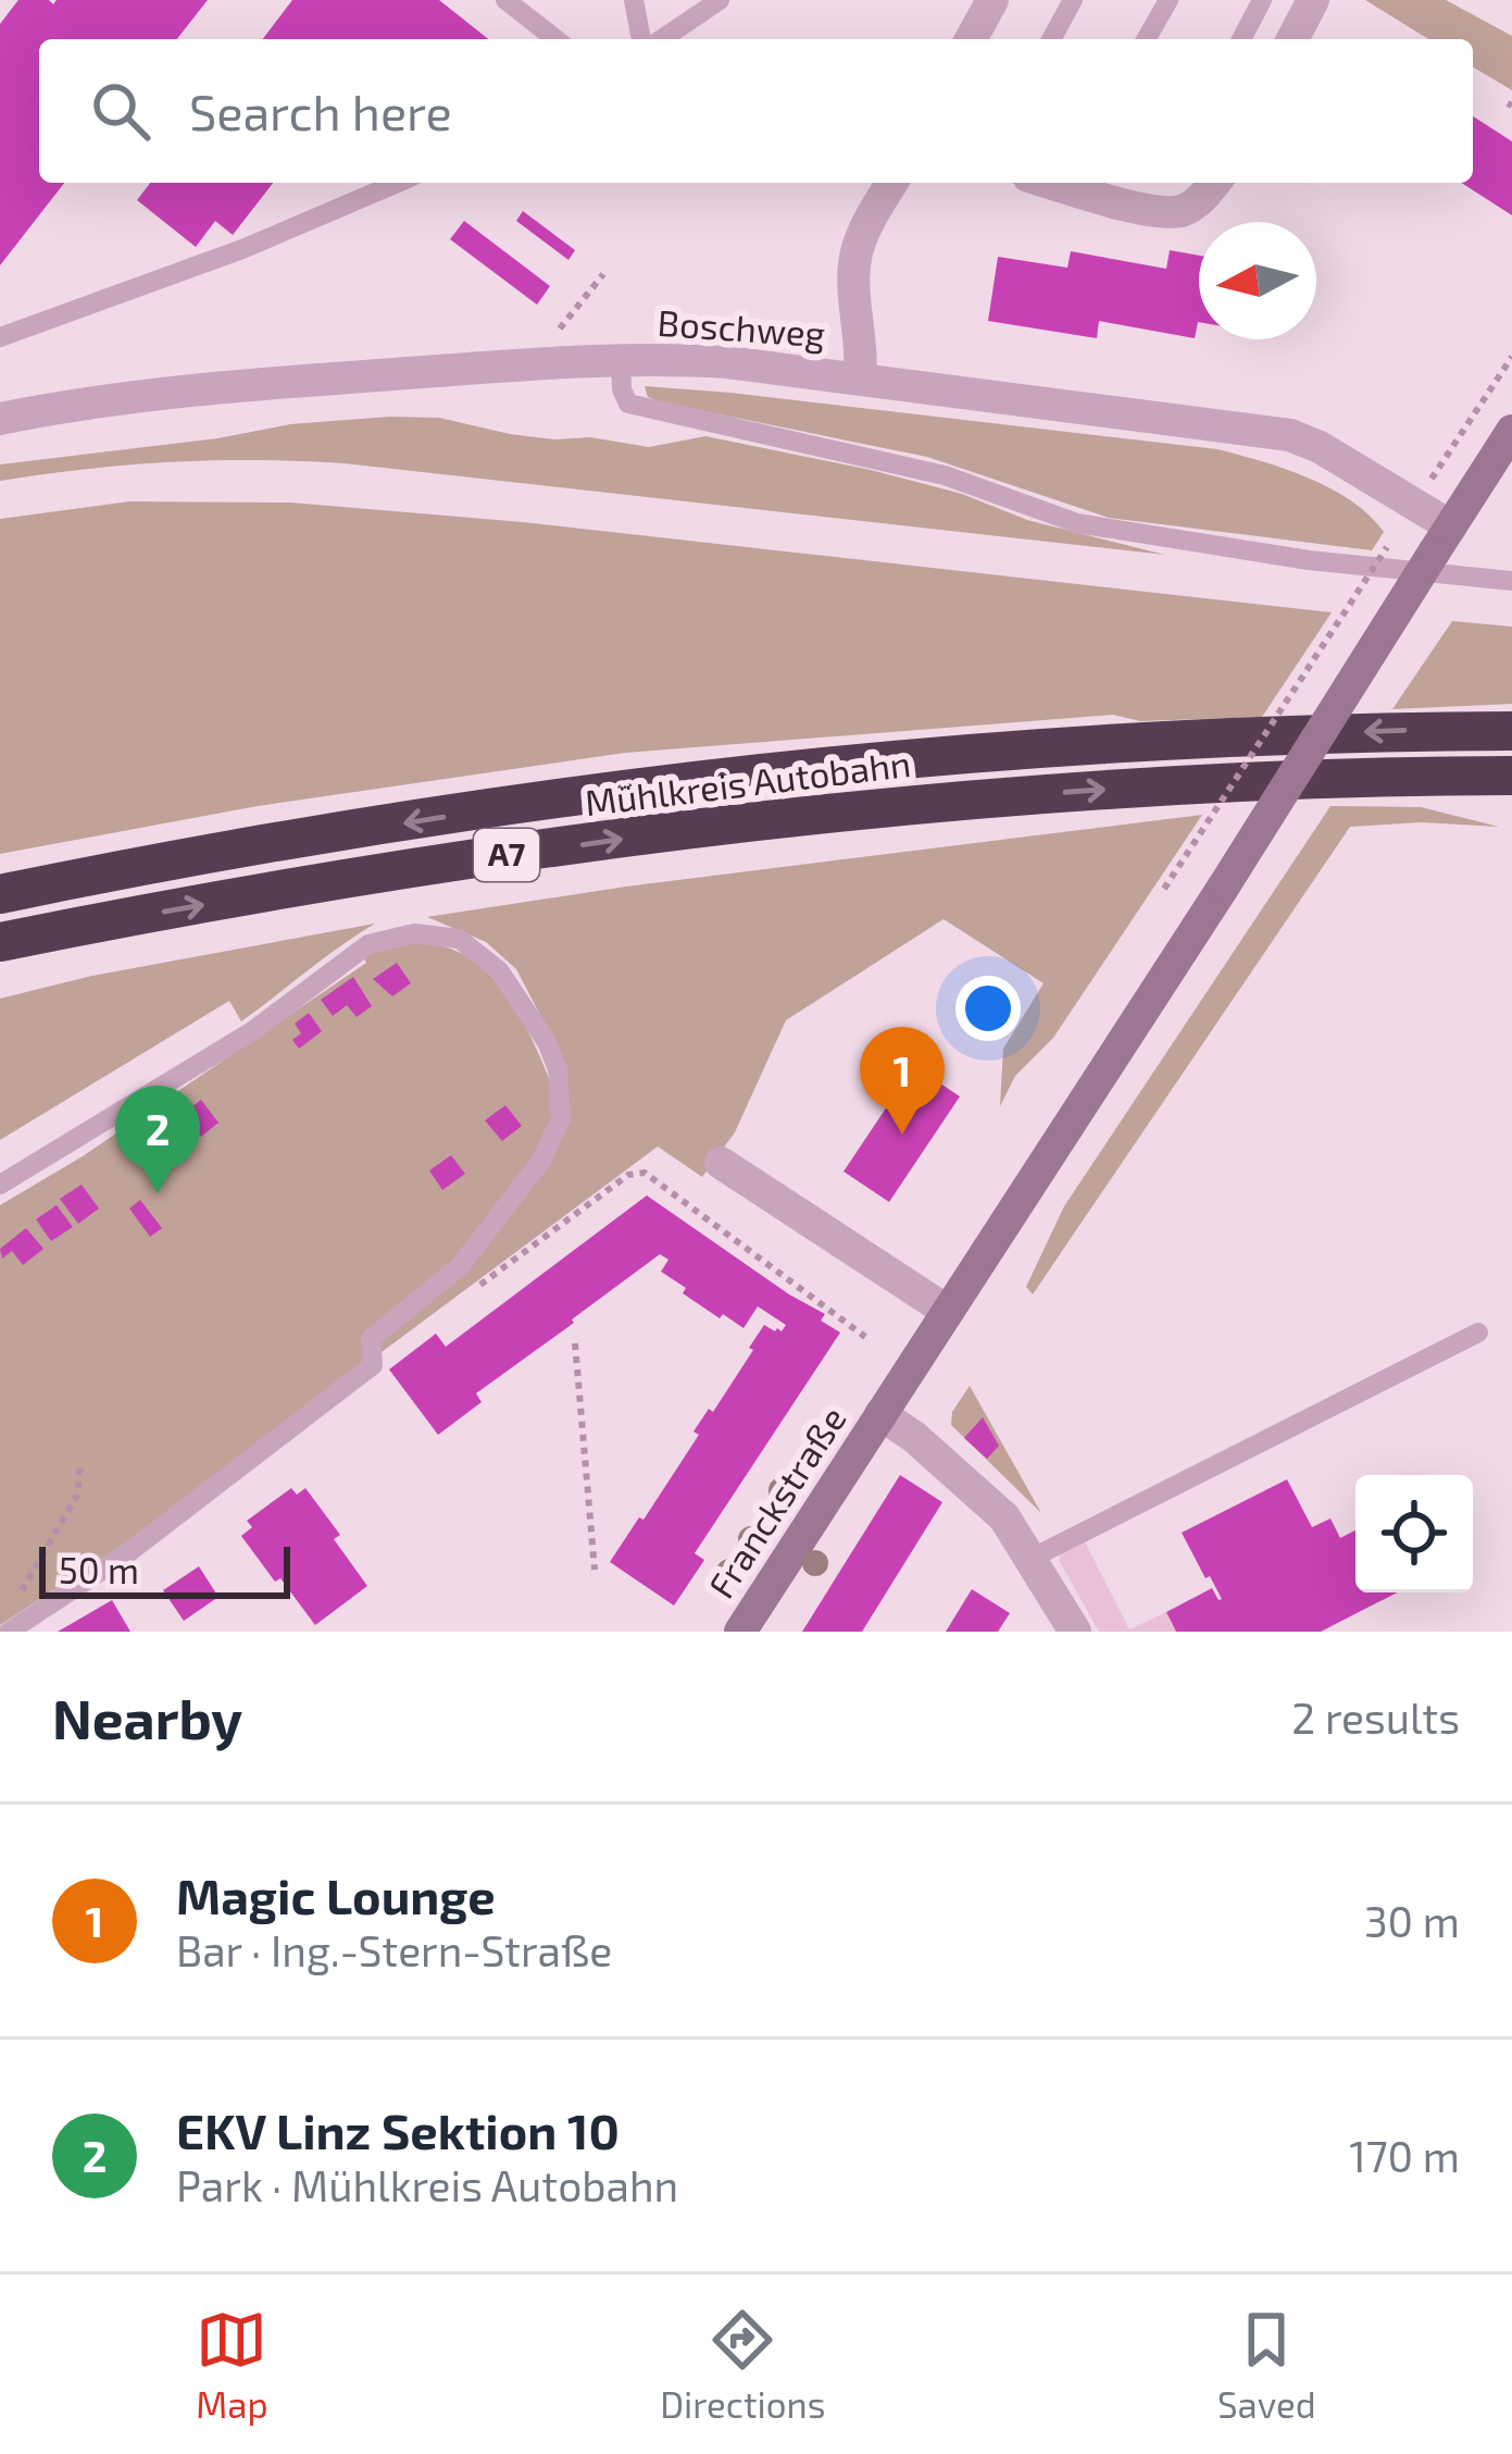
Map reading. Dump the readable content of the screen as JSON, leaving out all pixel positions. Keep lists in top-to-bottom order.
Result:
{
  "streets": {
    "highway": ["Mühlkreis Autobahn", "A7"],
    "main road": ["Franckstraße"],
    "street": ["Boschweg"]
  },
  "crossings": [
    ["Boschweg", "Franckstraße"]
  ],
  "scale_bar": "50 m",
  "north": "left",
  "page": {
    "search": "Search here",
    "pins": ["1", "2"],
    "scale": "50 m",
    "heading": ["Nearby", "2 results"],
    "list": [
      {
        "mark": "1",
        "name": "Magic Lounge",
        "note": "Bar · Ing.-Stern-Straße",
        "value": "30 m"
      },
      {
        "mark": "2",
        "name": "EKV Linz Sektion 10",
        "note": "Park · Mühlkreis Autobahn",
        "value": "170 m"
      }
    ],
    "nav": ["Map", "Directions", "Saved"]
  }
}
